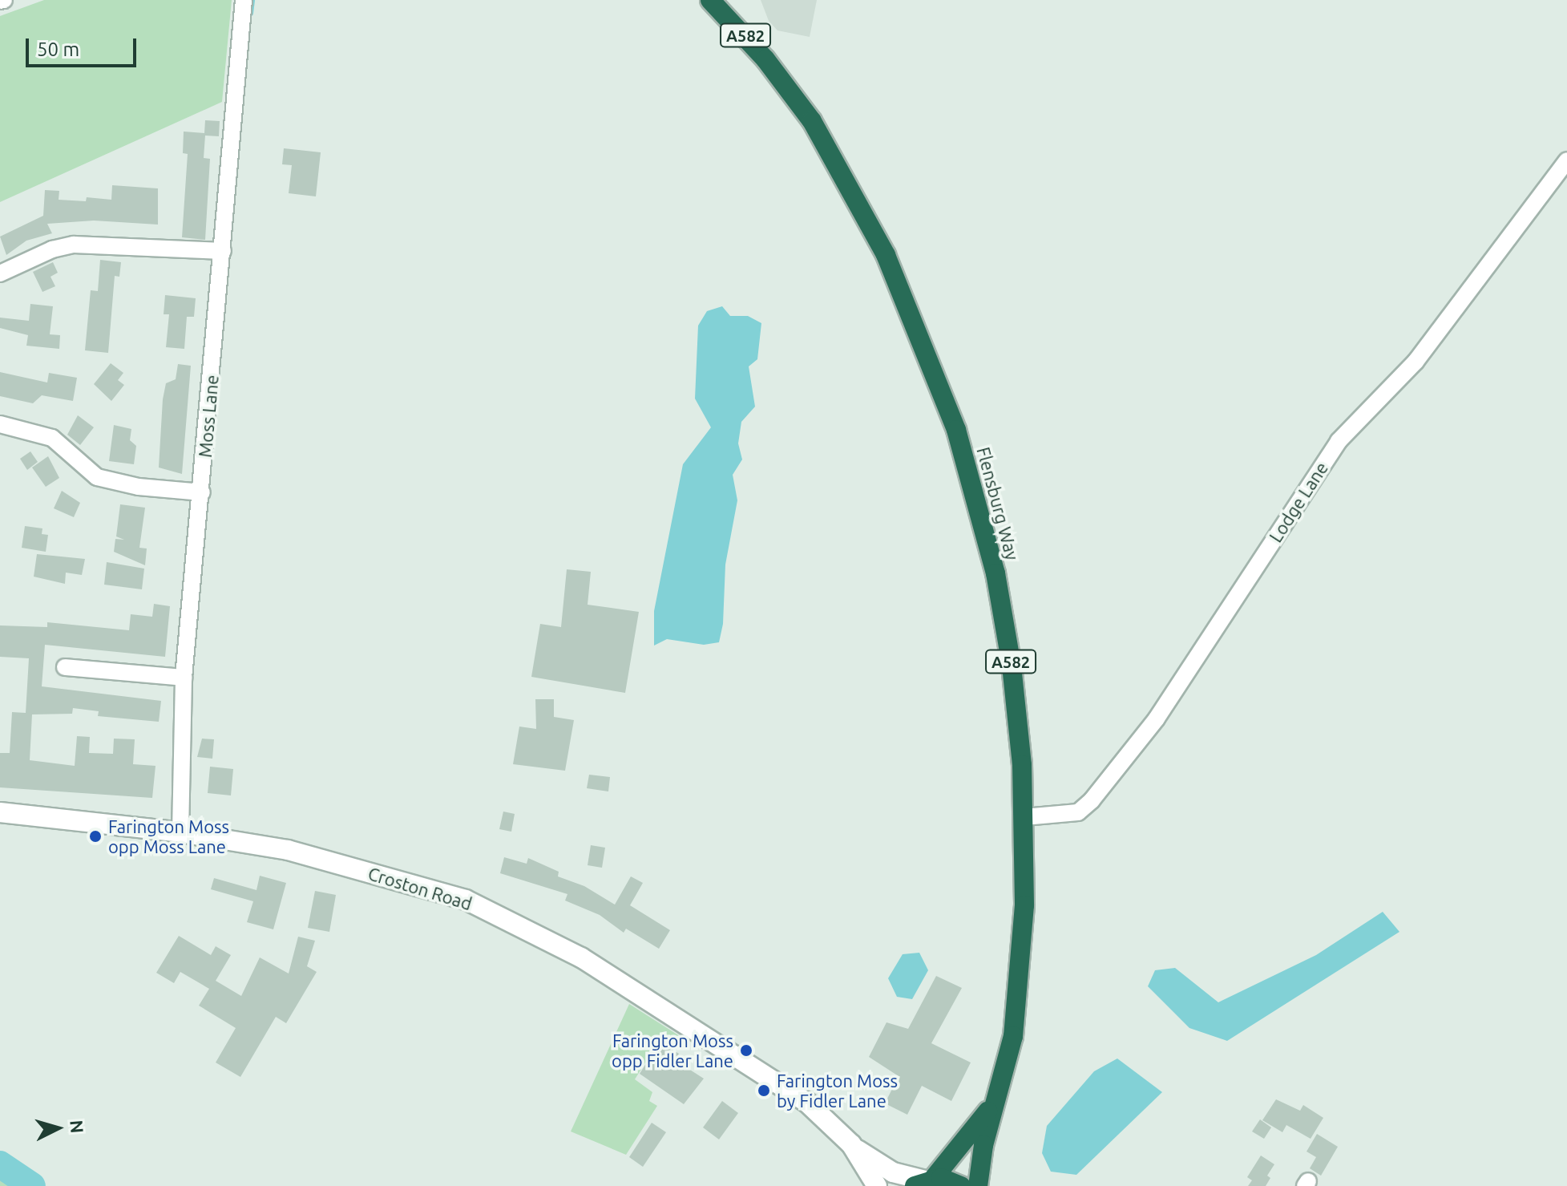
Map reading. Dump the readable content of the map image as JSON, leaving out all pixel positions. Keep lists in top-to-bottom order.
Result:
{
  "streets": {
    "highway": ["A582", "Flensburg Way"],
    "street": ["Moss Lane", "Lodge Lane", "Croston Road"]
  },
  "crossings": [
    ["Moss Lane", "Croston Road"],
    ["Lodge Lane", "Flensburg Way"],
    ["Flensburg Way", "Croston Road"]
  ],
  "places": ["Farington Moss opp Moss Lane", "Farington Moss opp Fidler Lane", "Farington Moss by Fidler Lane"],
  "scale_bar": "50 m",
  "north": "right"
}
